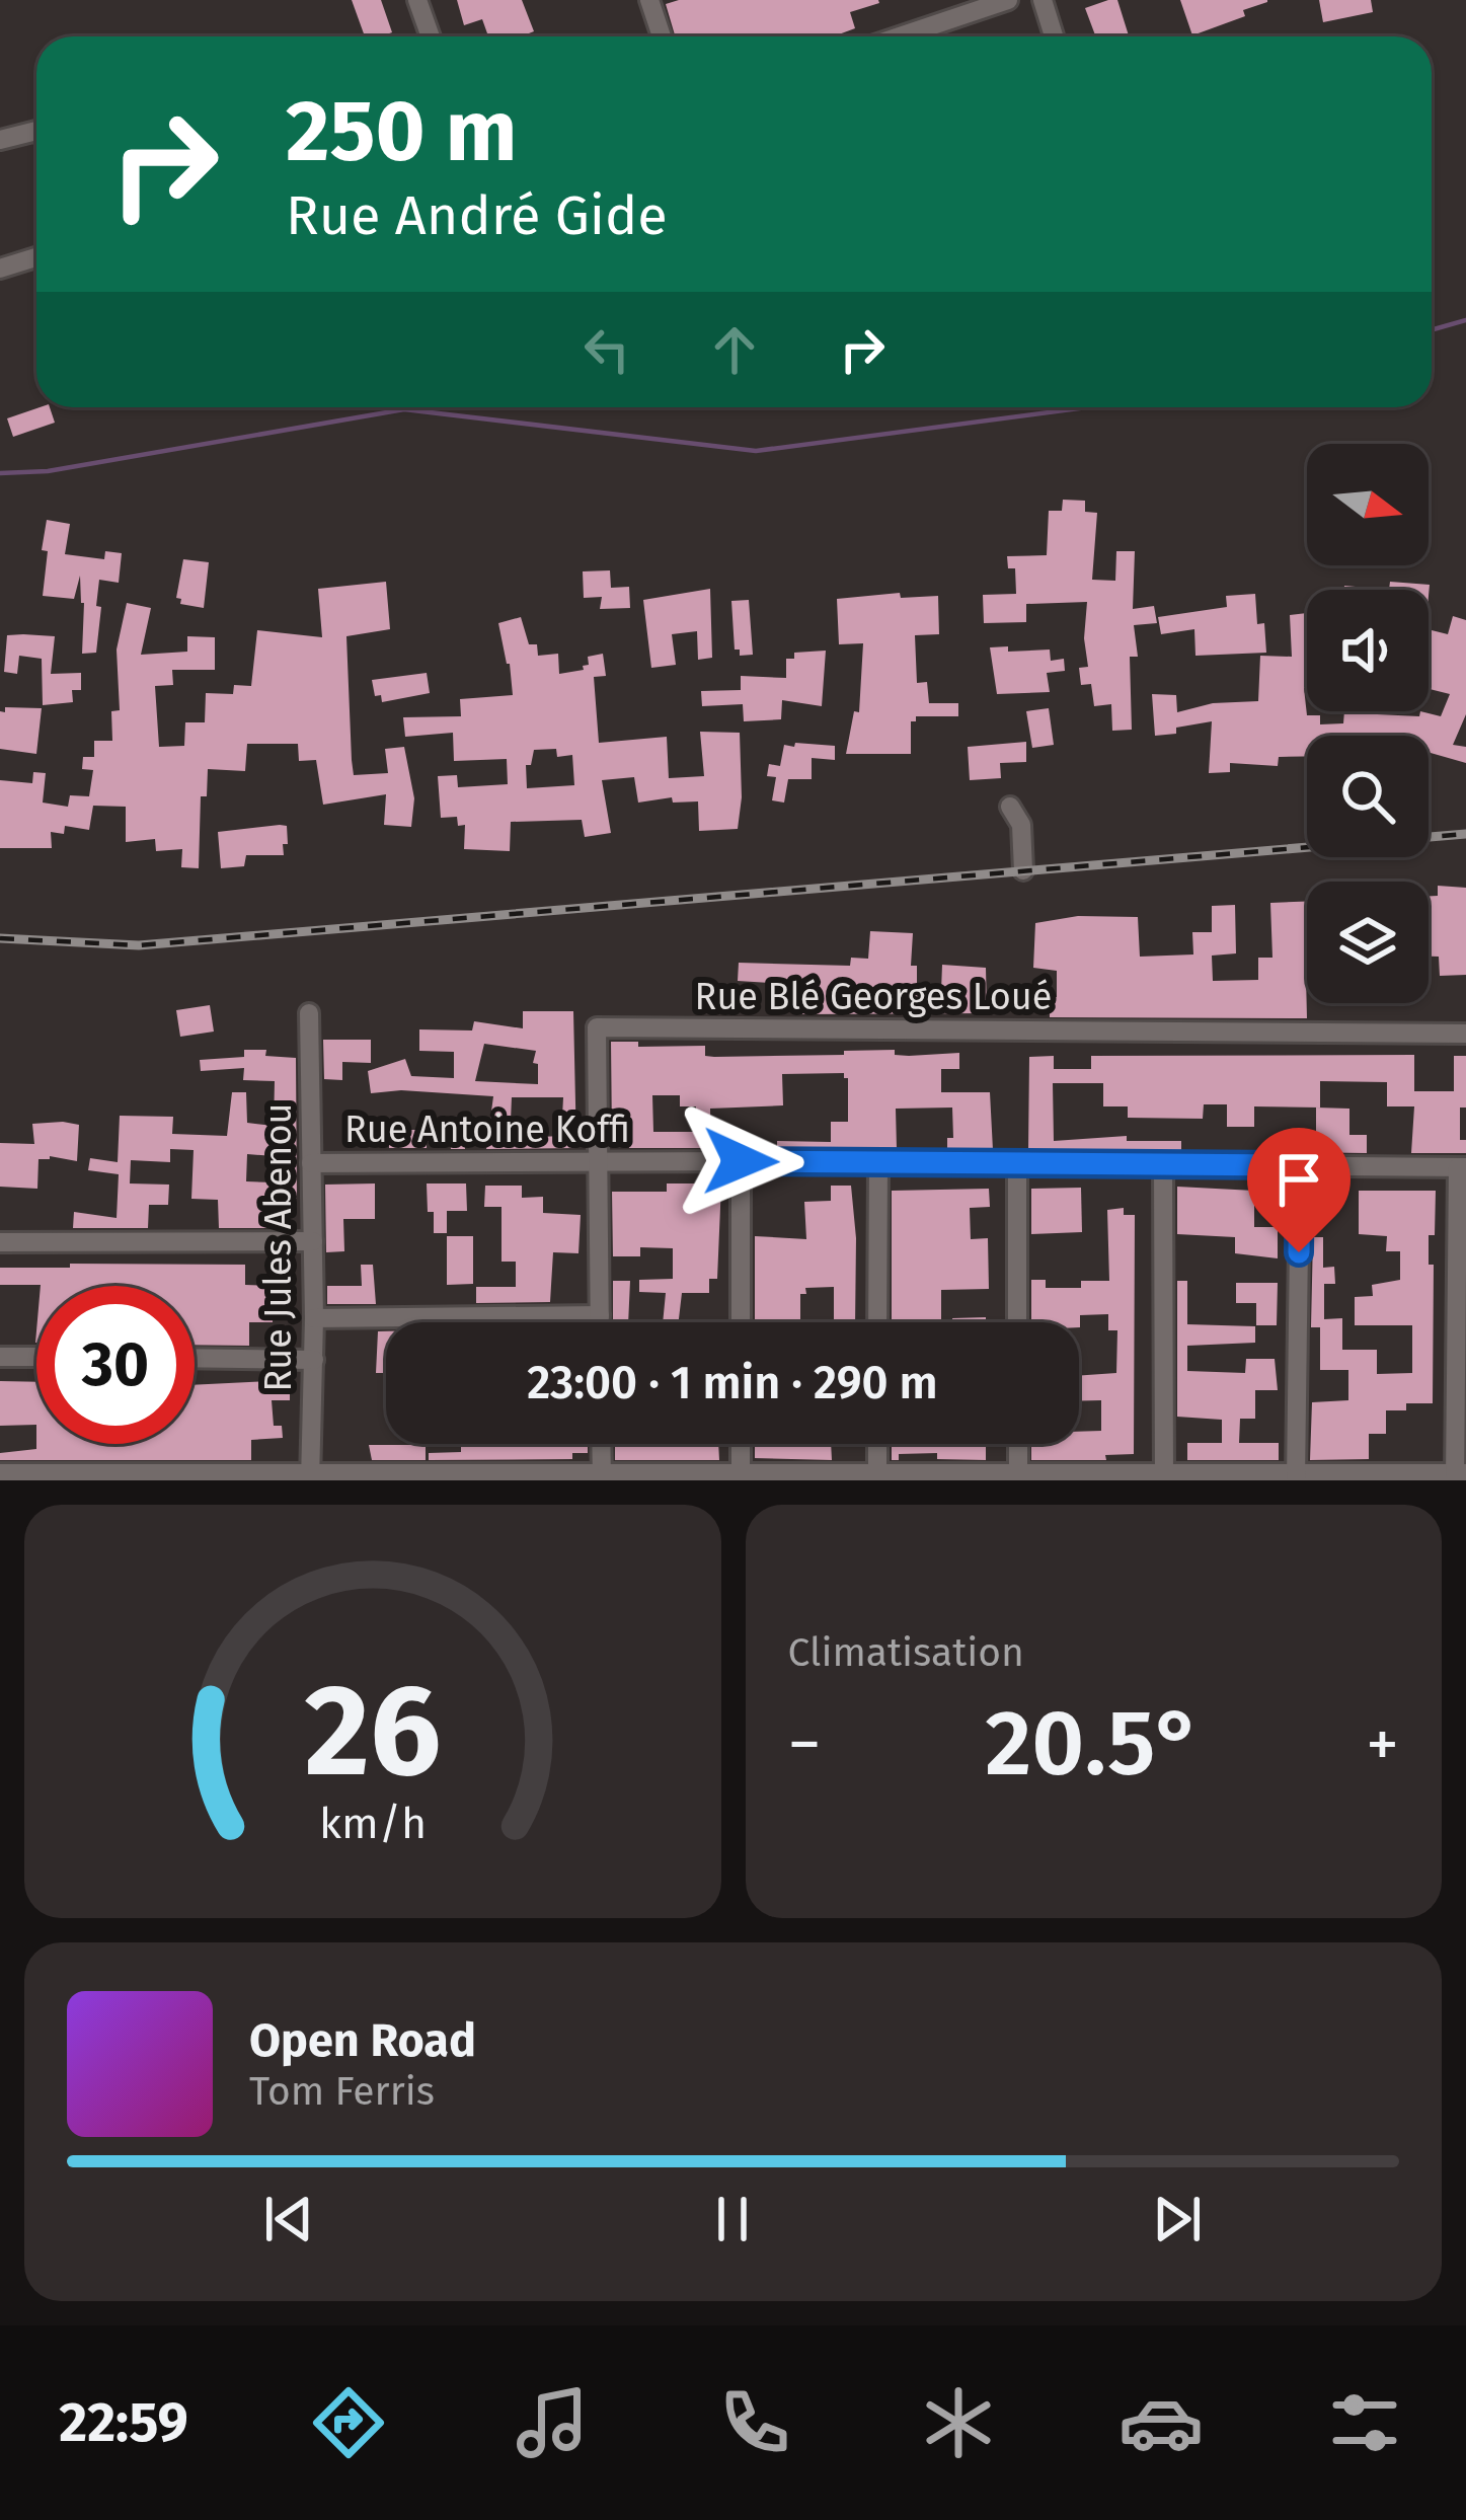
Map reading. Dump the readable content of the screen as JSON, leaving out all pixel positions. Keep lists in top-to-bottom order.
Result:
{
  "streets": {
    "street": ["Rue Blé Georges Loué", "Rue Antoine Koffi", "Rue Jules Abenou"]
  },
  "crossings": [
    ["Rue Blé Georges Loué", "Rue Antoine Koffi"],
    ["Rue Antoine Koffi", "Rue Jules Abenou"]
  ],
  "north": "right",
  "page": {
    "turn": ["250 m", "Rue André Gide"],
    "limit": "30",
    "trip": "23:00 · 1 min · 290 m",
    "tile": "Climatisation",
    "heat": ["−", "20.5°", "+"],
    "song": ["Open Road", "Tom Ferris"],
    "tabs": "22:59",
    "gauge": ["26", "km/h"]
  }
}
